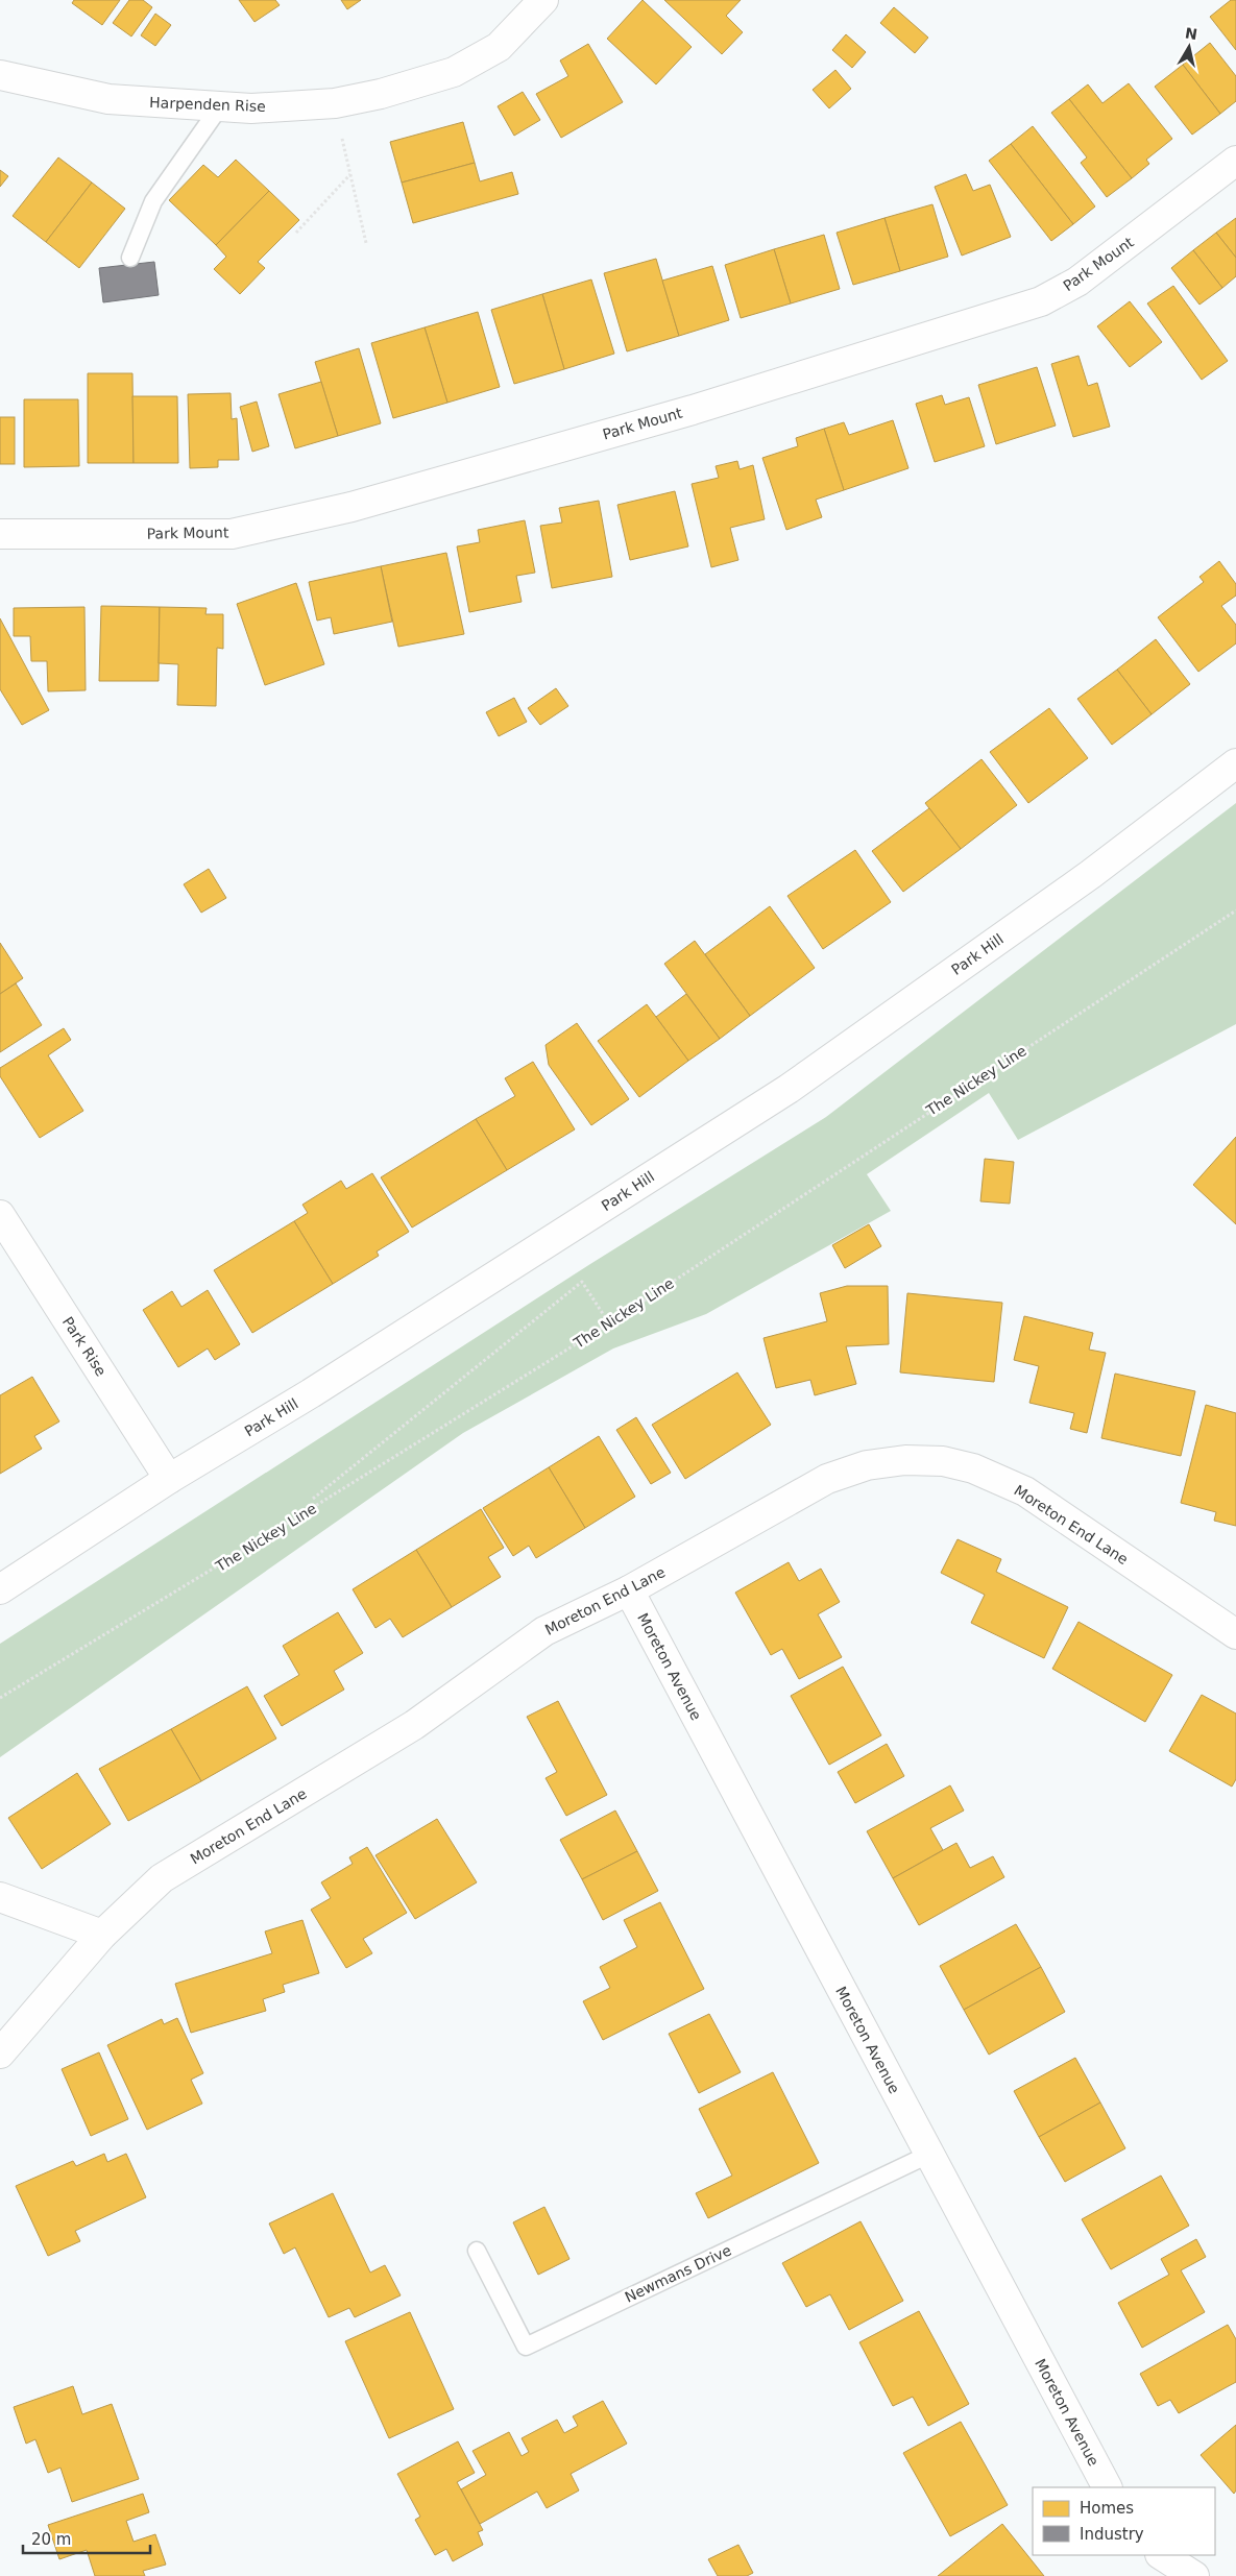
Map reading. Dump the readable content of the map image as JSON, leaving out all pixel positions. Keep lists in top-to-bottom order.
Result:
{
  "streets": {
    "street": [
      "Harpenden Rise",
      "Park Mount",
      "Park Hill",
      "Park Rise",
      "Moreton End Lane",
      "Moreton Avenue"
    ],
    "lane": ["Newmans Drive"],
    "path": ["The Nickey Line"]
  },
  "crossings": [
    ["Park Hill", "Park Rise"],
    ["Moreton End Lane", "Moreton Avenue"],
    ["Moreton Avenue", "Newmans Drive"]
  ],
  "legend": ["Homes", "Industry"],
  "scale_bar": "20 m",
  "north": "top"
}
